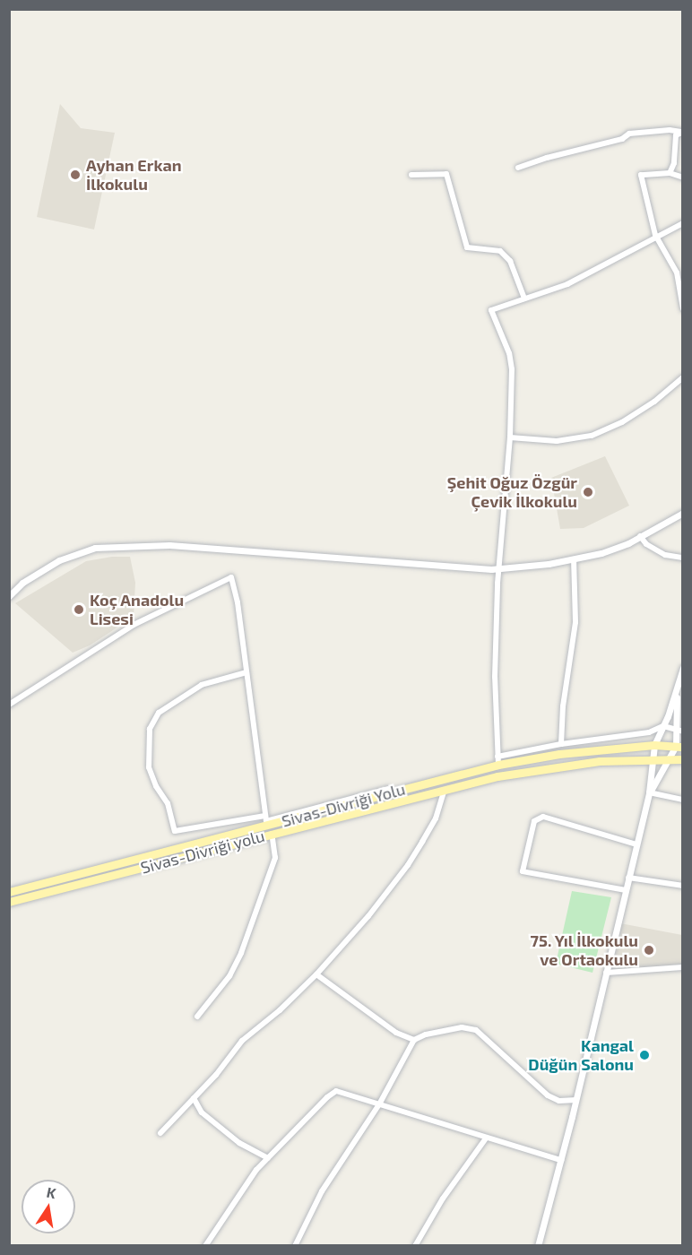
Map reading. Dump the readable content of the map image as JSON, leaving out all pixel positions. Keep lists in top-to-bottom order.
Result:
{
  "streets": {
    "main road": ["Sivas-Divriği Yolu", "Sivas-Divriği yolu"]
  },
  "places": [
    "Ayhan Erkan İlkokulu",
    "Şehit Oğuz Özgür Çevik İlkokulu",
    "Koç Anadolu Lisesi",
    "75. Yıl İlkokulu ve Ortaokulu",
    "Kangal Düğün Salonu"
  ],
  "north": "top"
}
